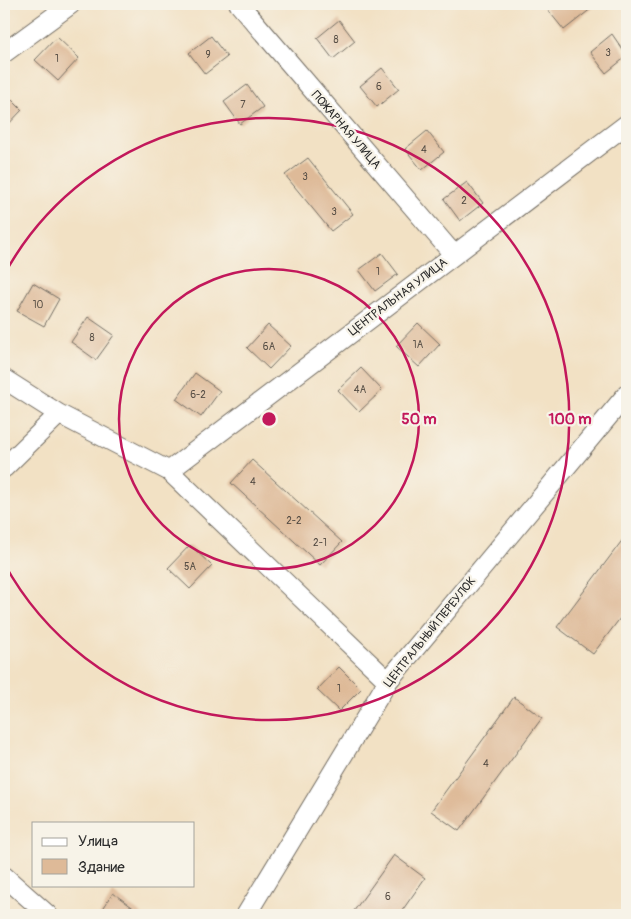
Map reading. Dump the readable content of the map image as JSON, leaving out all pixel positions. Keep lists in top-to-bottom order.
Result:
{
  "streets": {
    "street": ["ПОЖАРНАЯ УЛИЦА", "ЦЕНТРАЛЬНАЯ УЛИЦА", "ЦЕНТРАЛЬНЫЙ ПЕРЕУЛОК"]
  },
  "crossings": [
    ["ПОЖАРНАЯ УЛИЦА", "ЦЕНТРАЛЬНАЯ УЛИЦА"]
  ],
  "house_numbers": [
    "8",
    "3",
    "9",
    "1",
    "6",
    "7",
    "4",
    "3",
    "2",
    "3",
    "1",
    "10",
    "8",
    "1А",
    "6А",
    "4А",
    "6-2",
    "4",
    "2-2",
    "2-1",
    "5А",
    "1",
    "4",
    "6"
  ],
  "legend": ["Улица", "Здание"],
  "rings": ["50 m", "100 m"]
}
